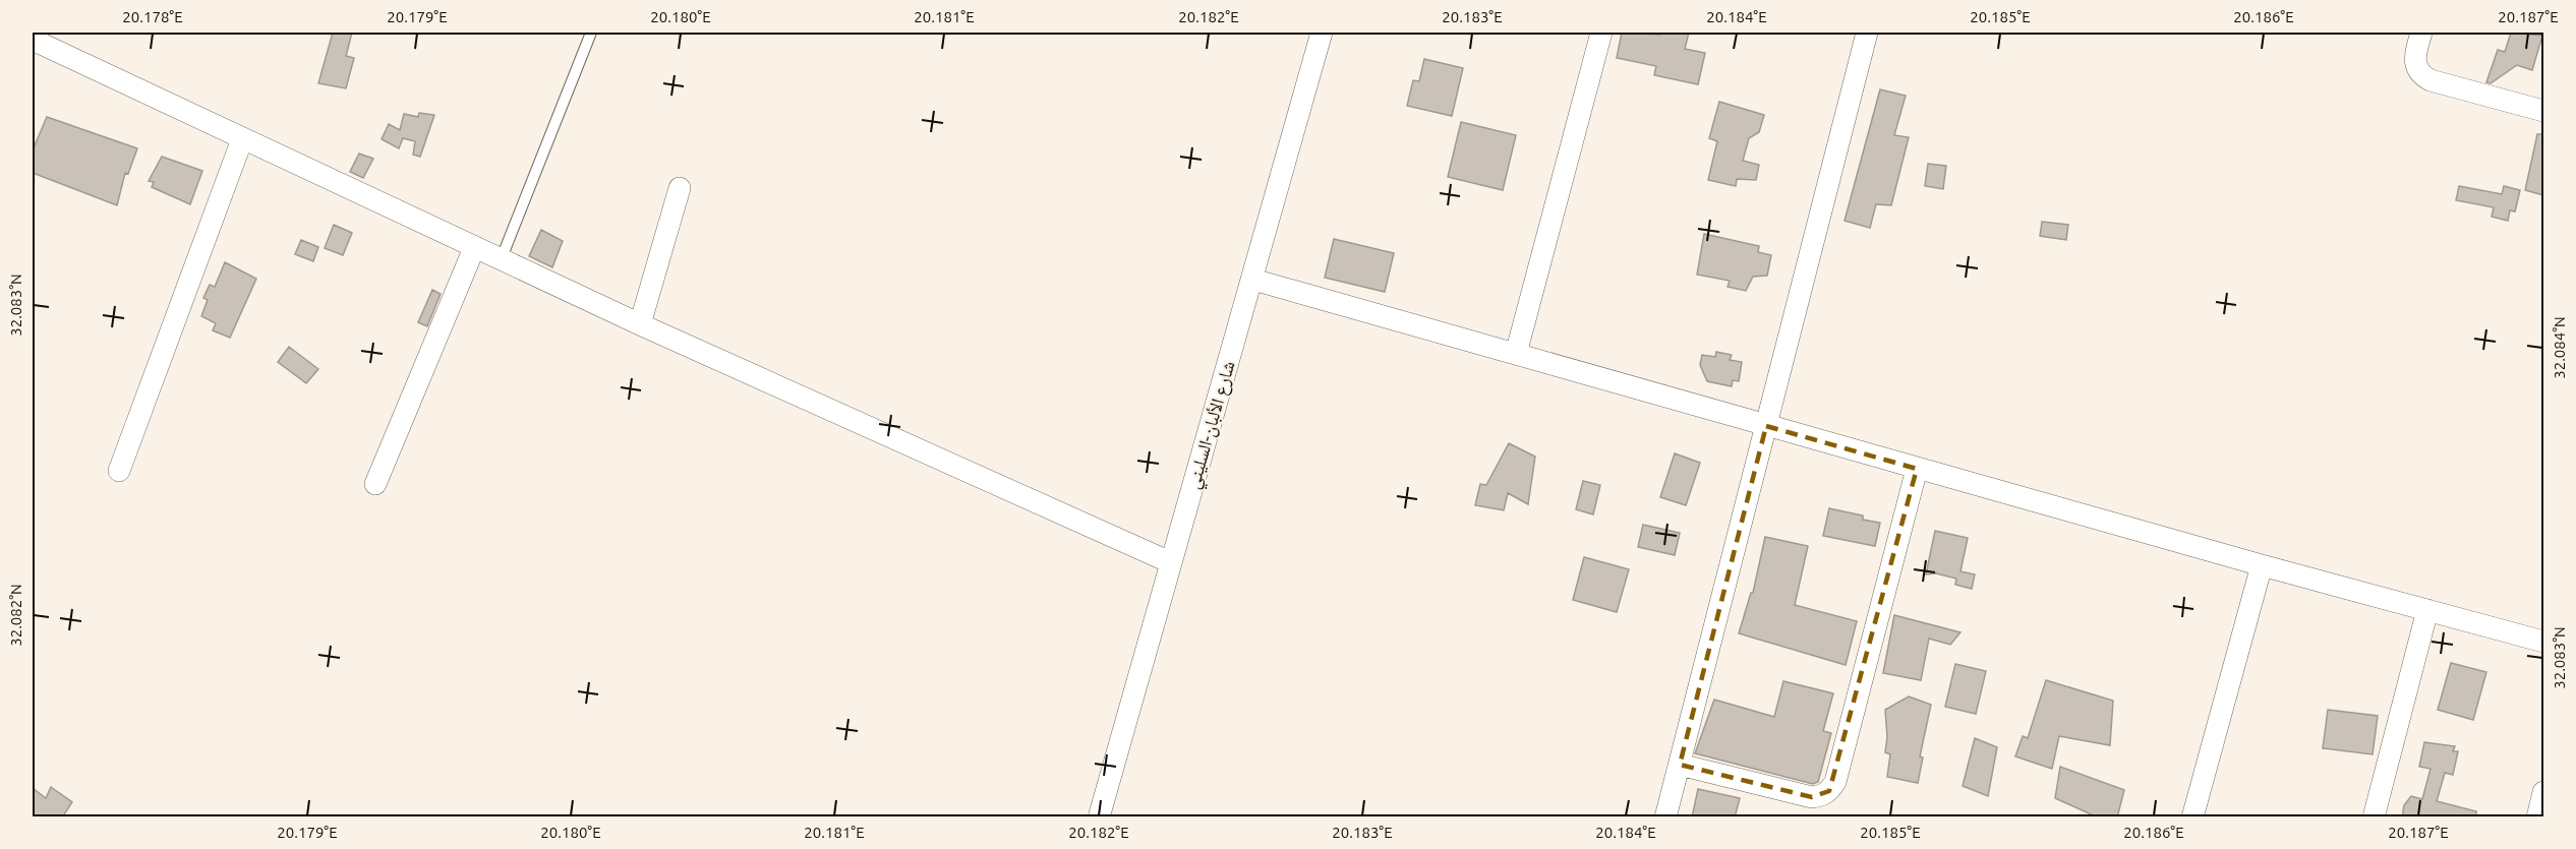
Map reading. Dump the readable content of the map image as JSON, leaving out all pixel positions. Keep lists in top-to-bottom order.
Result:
{
  "streets": {
    "street": ["شارع الألبان-السليني"]
  },
  "coordinates": [
    "20.178°E",
    "20.179°E",
    "20.180°E",
    "20.181°E",
    "20.182°E",
    "20.183°E",
    "20.184°E",
    "20.185°E",
    "20.186°E",
    "20.187°E",
    "32.083°N",
    "32.084°N",
    "32.082°N"
  ]
}
